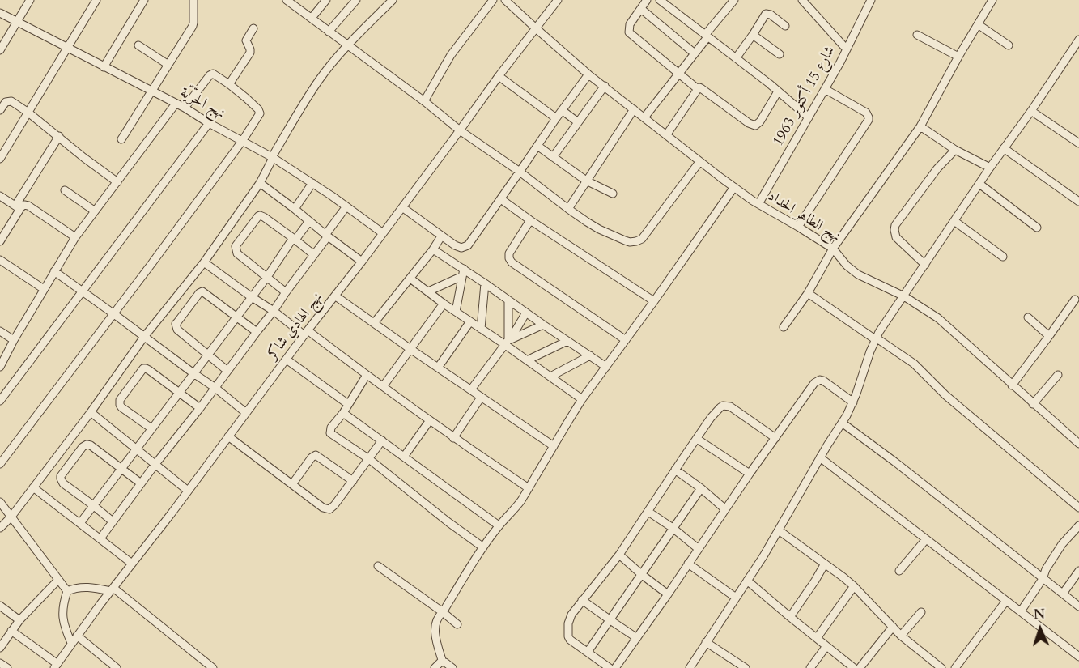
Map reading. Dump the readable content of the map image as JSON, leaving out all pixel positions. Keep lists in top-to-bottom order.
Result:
{
  "streets": {
    "street": [
      "شارع 15 أكتوبر 1963",
      "نهج الحرّيّة",
      "نهج الطاهر الحداد",
      "نهج الهادي شاكر"
    ]
  },
  "crossings": [
    ["شارع 15 أكتوبر 1963", "نهج الطاهر الحداد"],
    ["نهج الحرّيّة", "نهج الهادي شاكر"],
    ["نهج الطاهر الحداد", "نهج الهادي شاكر"]
  ],
  "north": "top"
}
